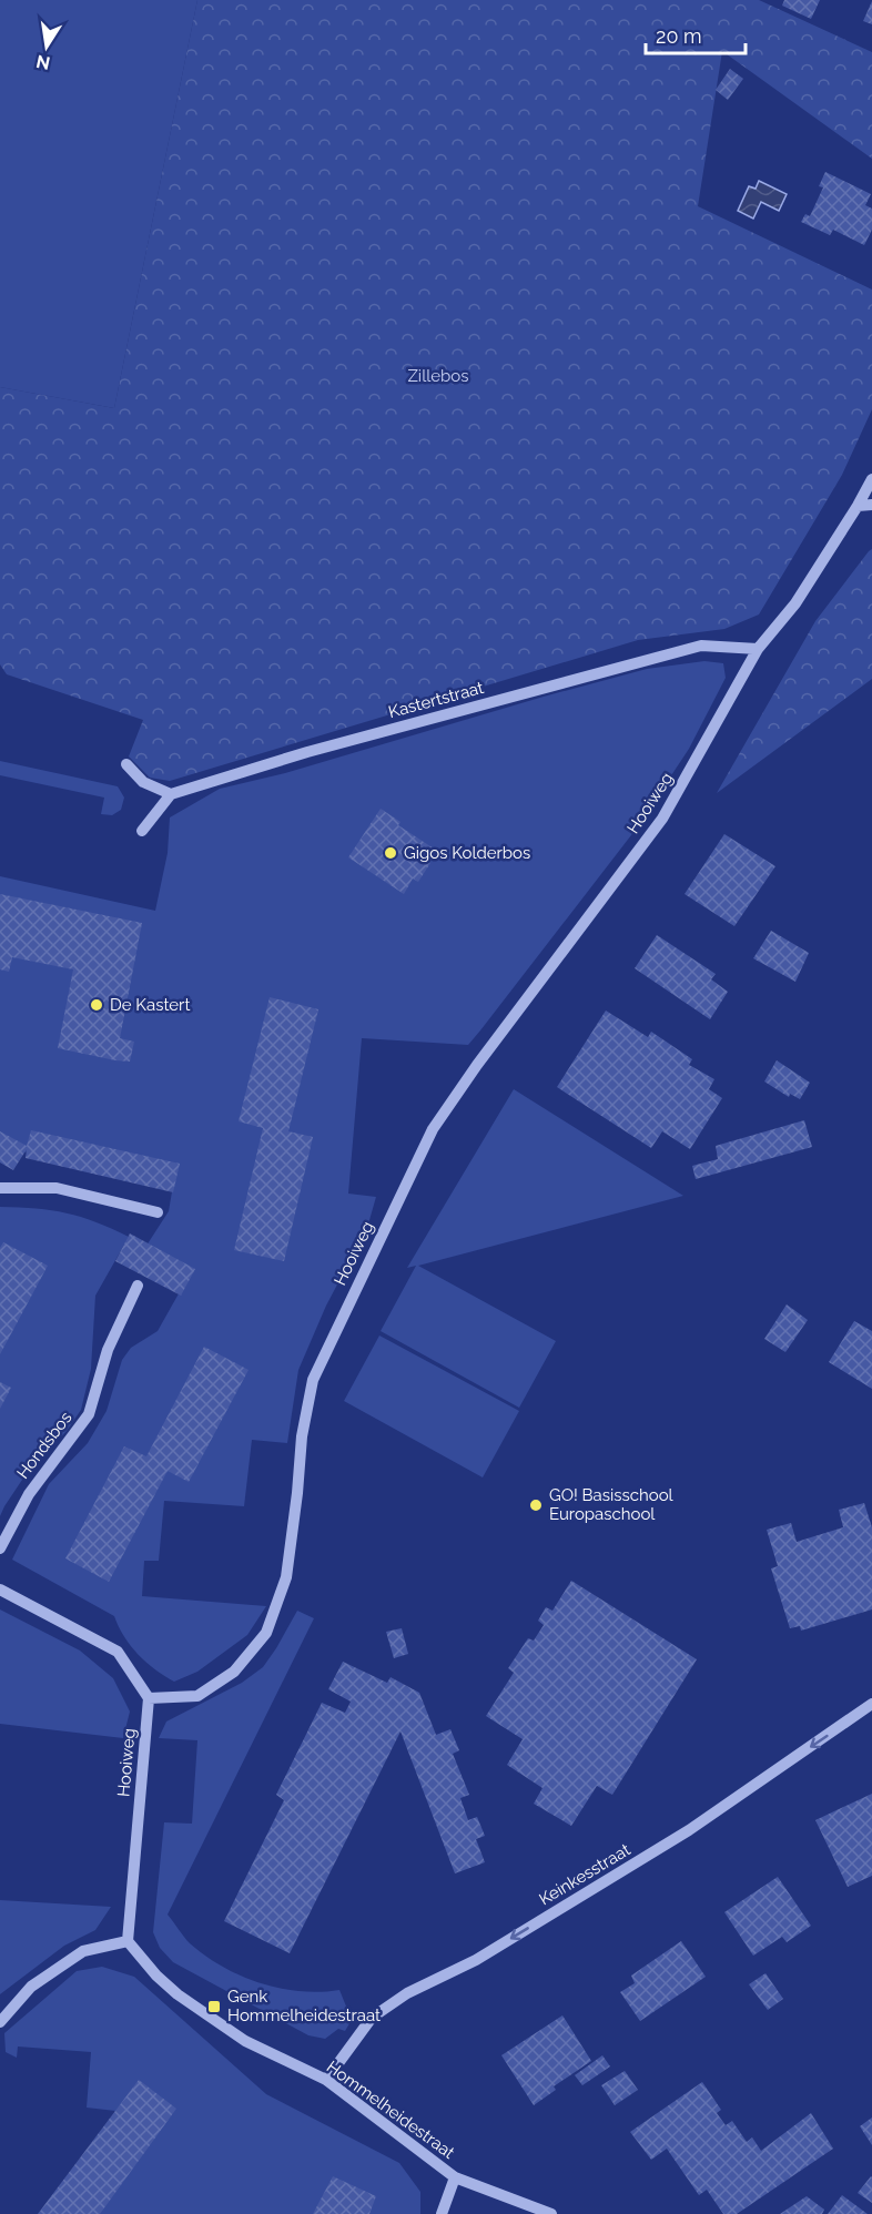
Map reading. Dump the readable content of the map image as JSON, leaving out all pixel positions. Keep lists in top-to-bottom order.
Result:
{
  "streets": {
    "street": [
      "Kastertstraat",
      "Hooiweg",
      "Hondsbos",
      "Keinkesstraat",
      "Hommelheidestraat"
    ]
  },
  "crossings": [
    ["Kastertstraat", "Hooiweg"],
    ["Hooiweg", "Hommelheidestraat"],
    ["Keinkesstraat", "Hommelheidestraat"]
  ],
  "one_way": ["Keinkesstraat"],
  "parks": ["Zillebos"],
  "places": {
    "other": ["Gigos Kolderbos", "De Kastert", "GO! Basisschool Europaschool"],
    "transit": ["Genk Hommelheidestraat"]
  },
  "scale_bar": "20 m",
  "north": "bottom"
}
